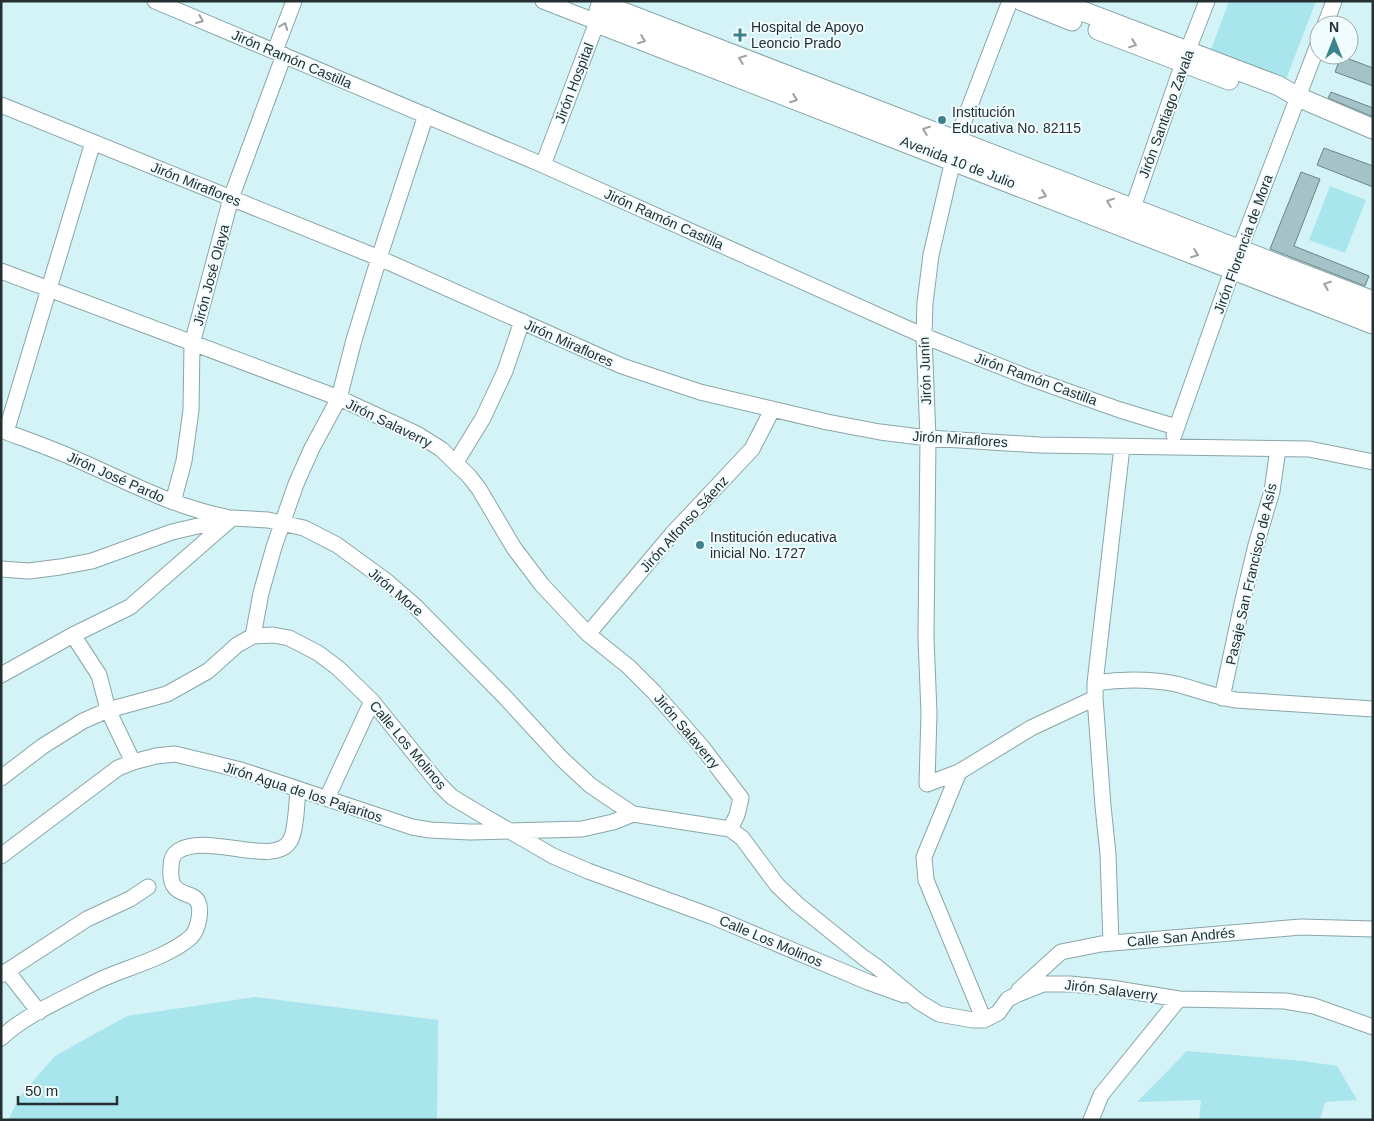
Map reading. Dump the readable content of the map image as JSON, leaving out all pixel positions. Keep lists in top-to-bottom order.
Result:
{
  "streets": {
    "highway": ["Avenida 10 de Julio"],
    "street": [
      "Jirón Ramón Castilla",
      "Jirón Hospital",
      "Jirón Santiago Zavala",
      "Jirón Miraflores",
      "Jirón Florencia de Mora",
      "Jirón José Olaya",
      "Jirón Junín",
      "Jirón Salaverry",
      "Jirón José Pardo",
      "Jirón Alfonso Sáenz",
      "Pasaje San Francisco de Asís",
      "Jirón More",
      "Calle Los Molinos",
      "Jirón Agua de los Pajaritos",
      "Calle San Andrés"
    ]
  },
  "crossings": [
    ["Jirón Ramón Castilla", "Jirón Hospital"],
    ["Jirón Ramón Castilla", "Jirón Florencia de Mora"],
    ["Jirón Ramón Castilla", "Jirón José Olaya"],
    ["Jirón Ramón Castilla", "Jirón Junín"],
    ["Jirón Hospital", "Avenida 10 de Julio"],
    ["Jirón Santiago Zavala", "Avenida 10 de Julio"],
    ["Avenida 10 de Julio", "Jirón Florencia de Mora"],
    ["Avenida 10 de Julio", "Jirón Junín"],
    ["Jirón Miraflores", "Jirón Florencia de Mora"],
    ["Jirón Miraflores", "Jirón José Olaya"],
    ["Jirón Miraflores", "Jirón Junín"],
    ["Jirón Miraflores", "Jirón Alfonso Sáenz"],
    ["Jirón José Olaya", "Jirón Salaverry"],
    ["Jirón José Olaya", "Jirón José Pardo"],
    ["Jirón Salaverry", "Jirón Alfonso Sáenz"],
    ["Jirón Salaverry", "Jirón More"],
    ["Jirón Salaverry", "Calle San Andrés"],
    ["Jirón José Pardo", "Jirón More"],
    ["Jirón More", "Jirón Agua de los Pajaritos"],
    ["Calle Los Molinos", "Jirón Agua de los Pajaritos"]
  ],
  "places": {
    "health": ["Hospital de Apoyo Leoncio Prado"],
    "other": ["Institución Educativa No. 82115", "Institución educativa inicial No. 1727"]
  },
  "scale_bar": "50 m",
  "north": "top"
}
